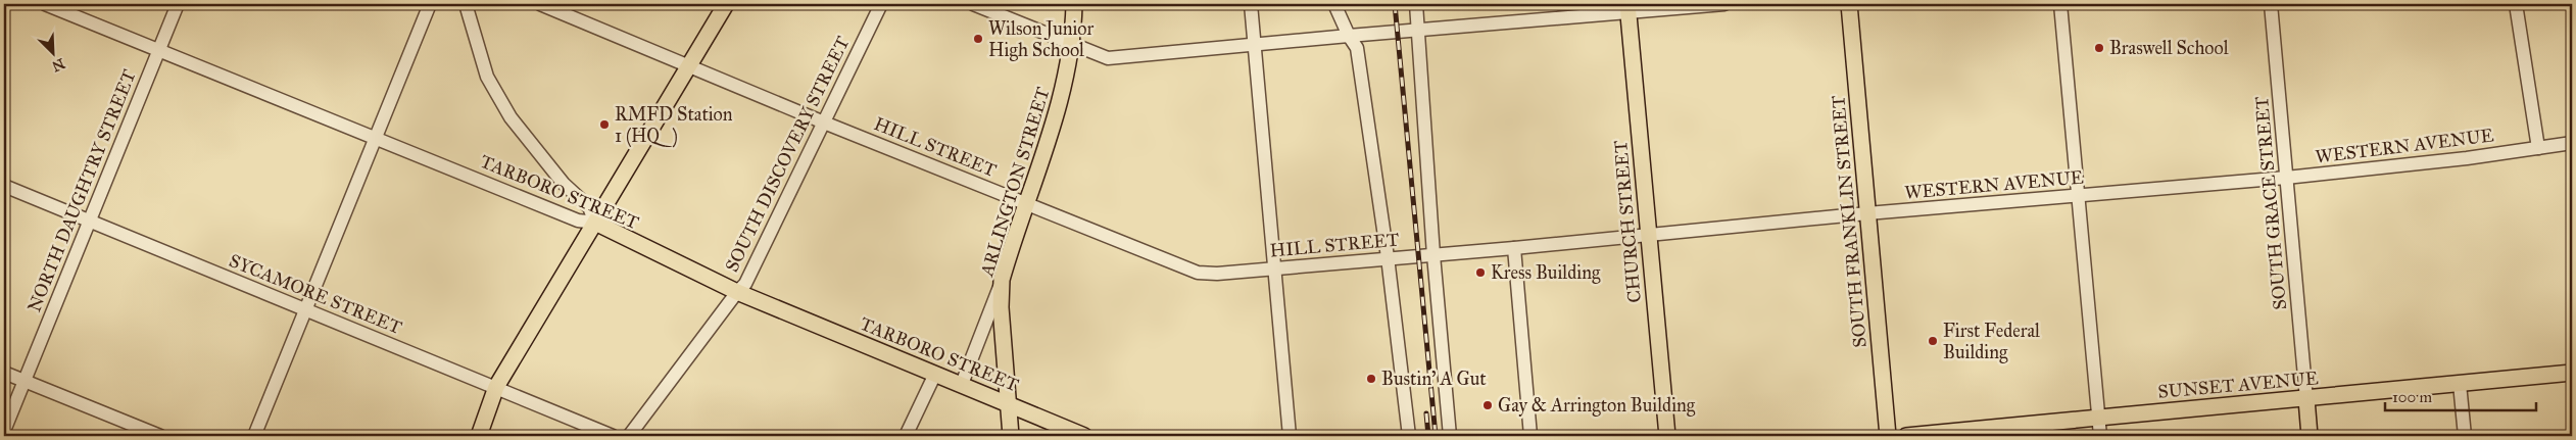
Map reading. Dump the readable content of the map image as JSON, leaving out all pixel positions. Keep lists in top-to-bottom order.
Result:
{
  "streets": {
    "main road": [
      "ARLINGTON STREET",
      "TARBORO STREET",
      "CHURCH STREET",
      "SOUTH FRANKLIN STREET",
      "SUNSET AVENUE"
    ],
    "street": [
      "WESTERN AVENUE",
      "HILL STREET",
      "SOUTH DISCOVERY STREET",
      "NORTH DAUGHTRY STREET",
      "SOUTH GRACE STREET",
      "SYCAMORE STREET"
    ]
  },
  "crossings": [
    ["WESTERN AVENUE", "HILL STREET"],
    ["WESTERN AVENUE", "SOUTH GRACE STREET"],
    ["WESTERN AVENUE", "CHURCH STREET"],
    ["WESTERN AVENUE", "SOUTH FRANKLIN STREET"],
    ["HILL STREET", "SOUTH DISCOVERY STREET"],
    ["HILL STREET", "ARLINGTON STREET"],
    ["SOUTH DISCOVERY STREET", "TARBORO STREET"],
    ["ARLINGTON STREET", "TARBORO STREET"],
    ["NORTH DAUGHTRY STREET", "TARBORO STREET"],
    ["NORTH DAUGHTRY STREET", "SYCAMORE STREET"],
    ["SOUTH GRACE STREET", "SUNSET AVENUE"]
  ],
  "places": [
    "Wilson Junior High School",
    "Braswell School",
    "RMFD Station 1 (HQ)",
    "Kress Building",
    "First Federal Building",
    "Bustin' A Gut",
    "Gay & Arrington Building"
  ],
  "scale_bar": "100 m",
  "north": "bottom right"
}
